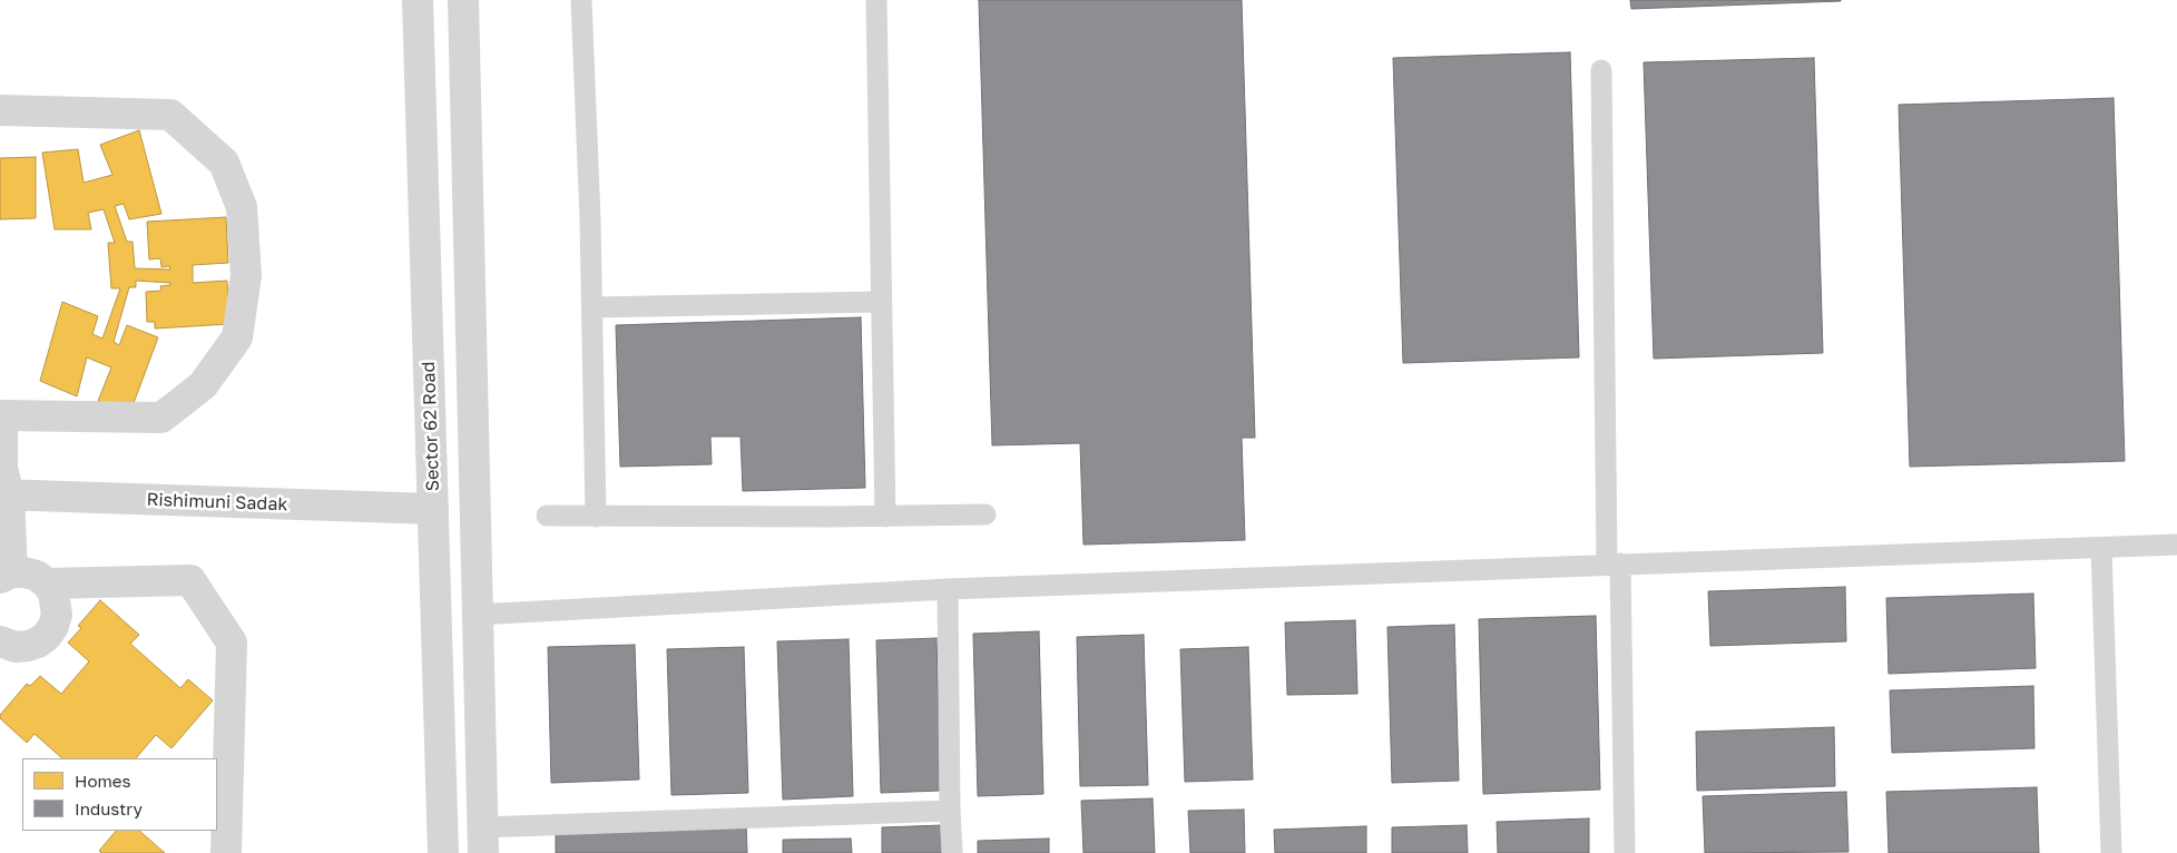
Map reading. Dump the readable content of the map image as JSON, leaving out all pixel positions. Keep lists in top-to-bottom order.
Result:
{
  "streets": {
    "street": ["Sector 62 Road", "Rishimuni Sadak"]
  },
  "crossings": [
    ["Sector 62 Road", "Rishimuni Sadak"]
  ],
  "legend": ["Homes", "Industry"]
}
